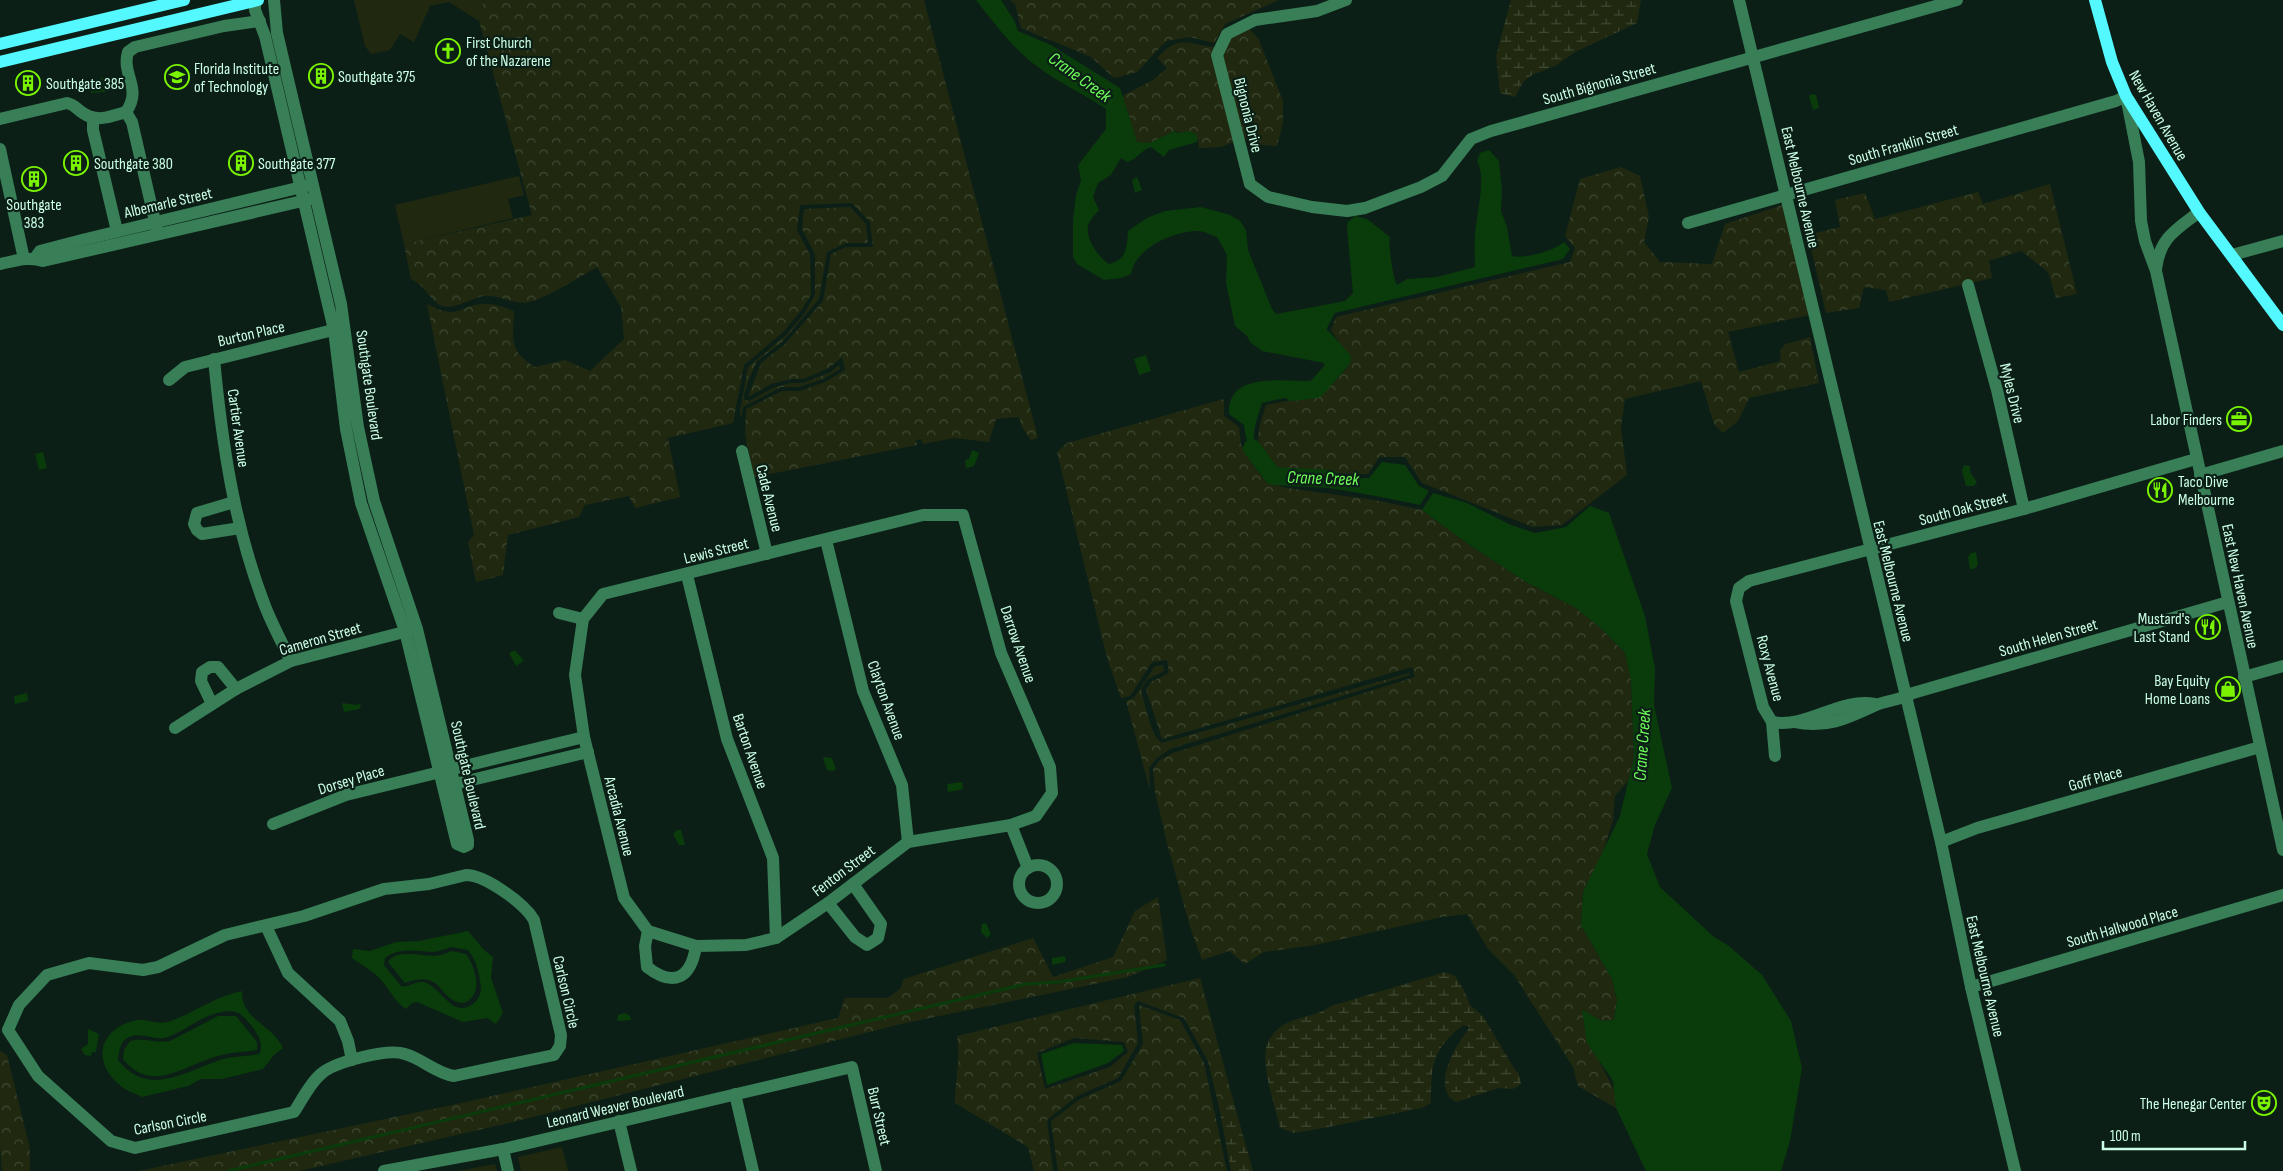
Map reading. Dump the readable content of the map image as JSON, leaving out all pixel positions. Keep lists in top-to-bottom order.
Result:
{
  "streets": {
    "main road": ["New Haven Avenue"],
    "street": [
      "South Bignonia Street",
      "Bignonia Drive",
      "South Franklin Street",
      "East Melbourne Avenue",
      "Albemarle Street",
      "Burton Place",
      "Southgate Boulevard",
      "Myles Drive",
      "Cartier Avenue",
      "Cade Avenue",
      "South Oak Street",
      "Lewis Street",
      "East New Haven Avenue",
      "South Helen Street",
      "Cameron Street",
      "Darrow Avenue",
      "Roxy Avenue",
      "Clayton Avenue",
      "Barton Avenue",
      "Goff Place",
      "Dorsey Place",
      "Arcadia Avenue",
      "Fenton Street",
      "South Hallwood Place",
      "Carlson Circle",
      "Leonard Weaver Boulevard",
      "Burr Street"
    ]
  },
  "crossings": [
    ["South Bignonia Street", "Bignonia Drive"],
    ["South Bignonia Street", "East Melbourne Avenue"],
    ["New Haven Avenue", "South Franklin Street"],
    ["New Haven Avenue", "East New Haven Avenue"],
    ["South Franklin Street", "East Melbourne Avenue"],
    ["South Franklin Street", "East New Haven Avenue"],
    ["East Melbourne Avenue", "South Oak Street"],
    ["East Melbourne Avenue", "South Helen Street"],
    ["East Melbourne Avenue", "Goff Place"],
    ["East Melbourne Avenue", "South Hallwood Place"],
    ["Albemarle Street", "Southgate Boulevard"],
    ["Burton Place", "Southgate Boulevard"],
    ["Burton Place", "Cartier Avenue"],
    ["Southgate Boulevard", "Cameron Street"],
    ["Southgate Boulevard", "Dorsey Place"],
    ["Myles Drive", "South Oak Street"],
    ["Cartier Avenue", "Cameron Street"],
    ["Cade Avenue", "Lewis Street"],
    ["South Oak Street", "East New Haven Avenue"],
    ["South Oak Street", "Roxy Avenue"],
    ["Lewis Street", "Darrow Avenue"],
    ["Lewis Street", "Clayton Avenue"],
    ["Lewis Street", "Barton Avenue"],
    ["Lewis Street", "Arcadia Avenue"],
    ["East New Haven Avenue", "South Helen Street"],
    ["East New Haven Avenue", "Goff Place"],
    ["South Helen Street", "Roxy Avenue"],
    ["Darrow Avenue", "Fenton Street"],
    ["Clayton Avenue", "Fenton Street"],
    ["Barton Avenue", "Fenton Street"],
    ["Dorsey Place", "Arcadia Avenue"],
    ["Arcadia Avenue", "Fenton Street"],
    ["Leonard Weaver Boulevard", "Burr Street"]
  ],
  "water": ["Crane Creek"],
  "places": {
    "church": ["First Church of the Nazarene"],
    "building": [
      "Southgate 375",
      "Southgate 385",
      "Southgate 380",
      "Southgate 377",
      "Southgate 383"
    ],
    "school or university": ["Florida Institute of Technology"],
    "office": ["Labor Finders"],
    "restaurant": ["Taco Dive Melbourne", "Mustard's Last Stand"],
    "shop": ["Bay Equity Home Loans"],
    "theatre": ["The Henegar Center"]
  },
  "scale_bar": "100 m"
}
